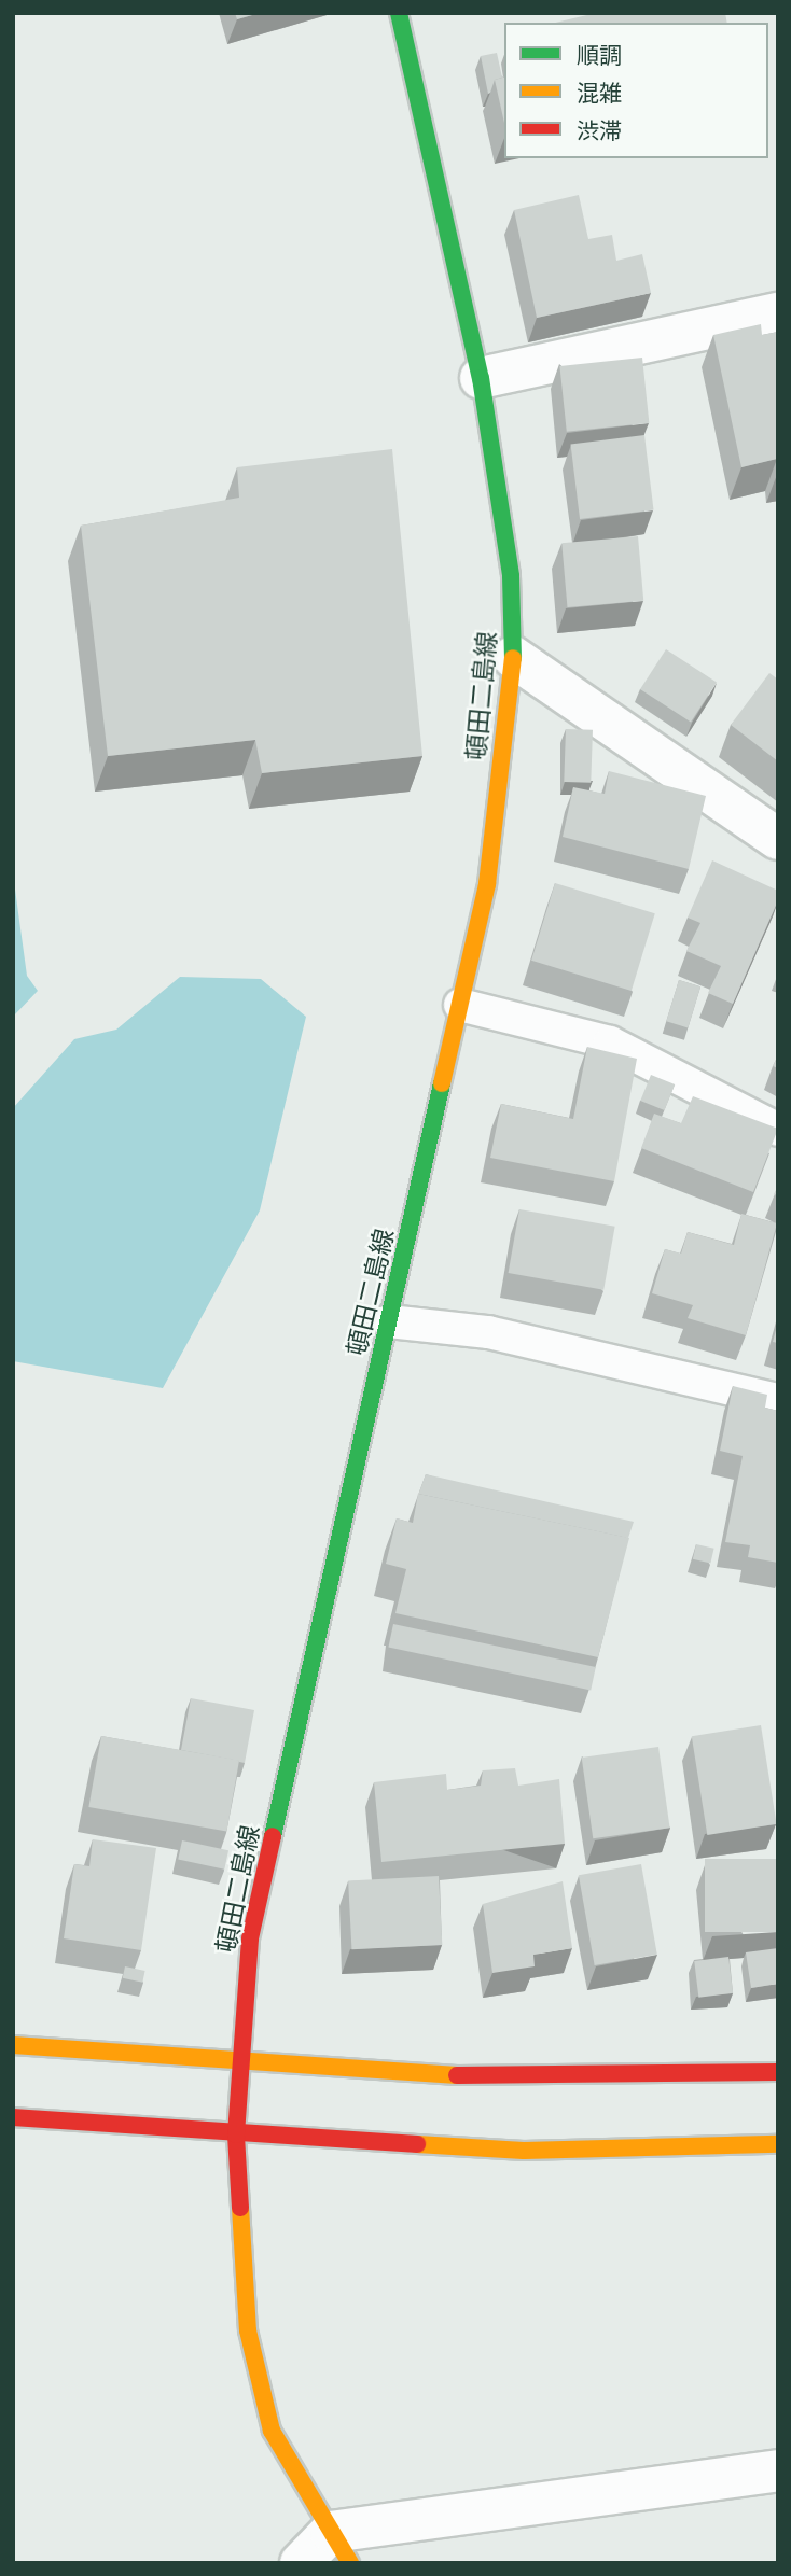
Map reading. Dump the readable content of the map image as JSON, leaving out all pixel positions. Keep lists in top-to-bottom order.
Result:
{
  "streets": {
    "main road": ["頓田二島線"]
  },
  "legend": ["順調", "混雑", "渋滞"]
}
